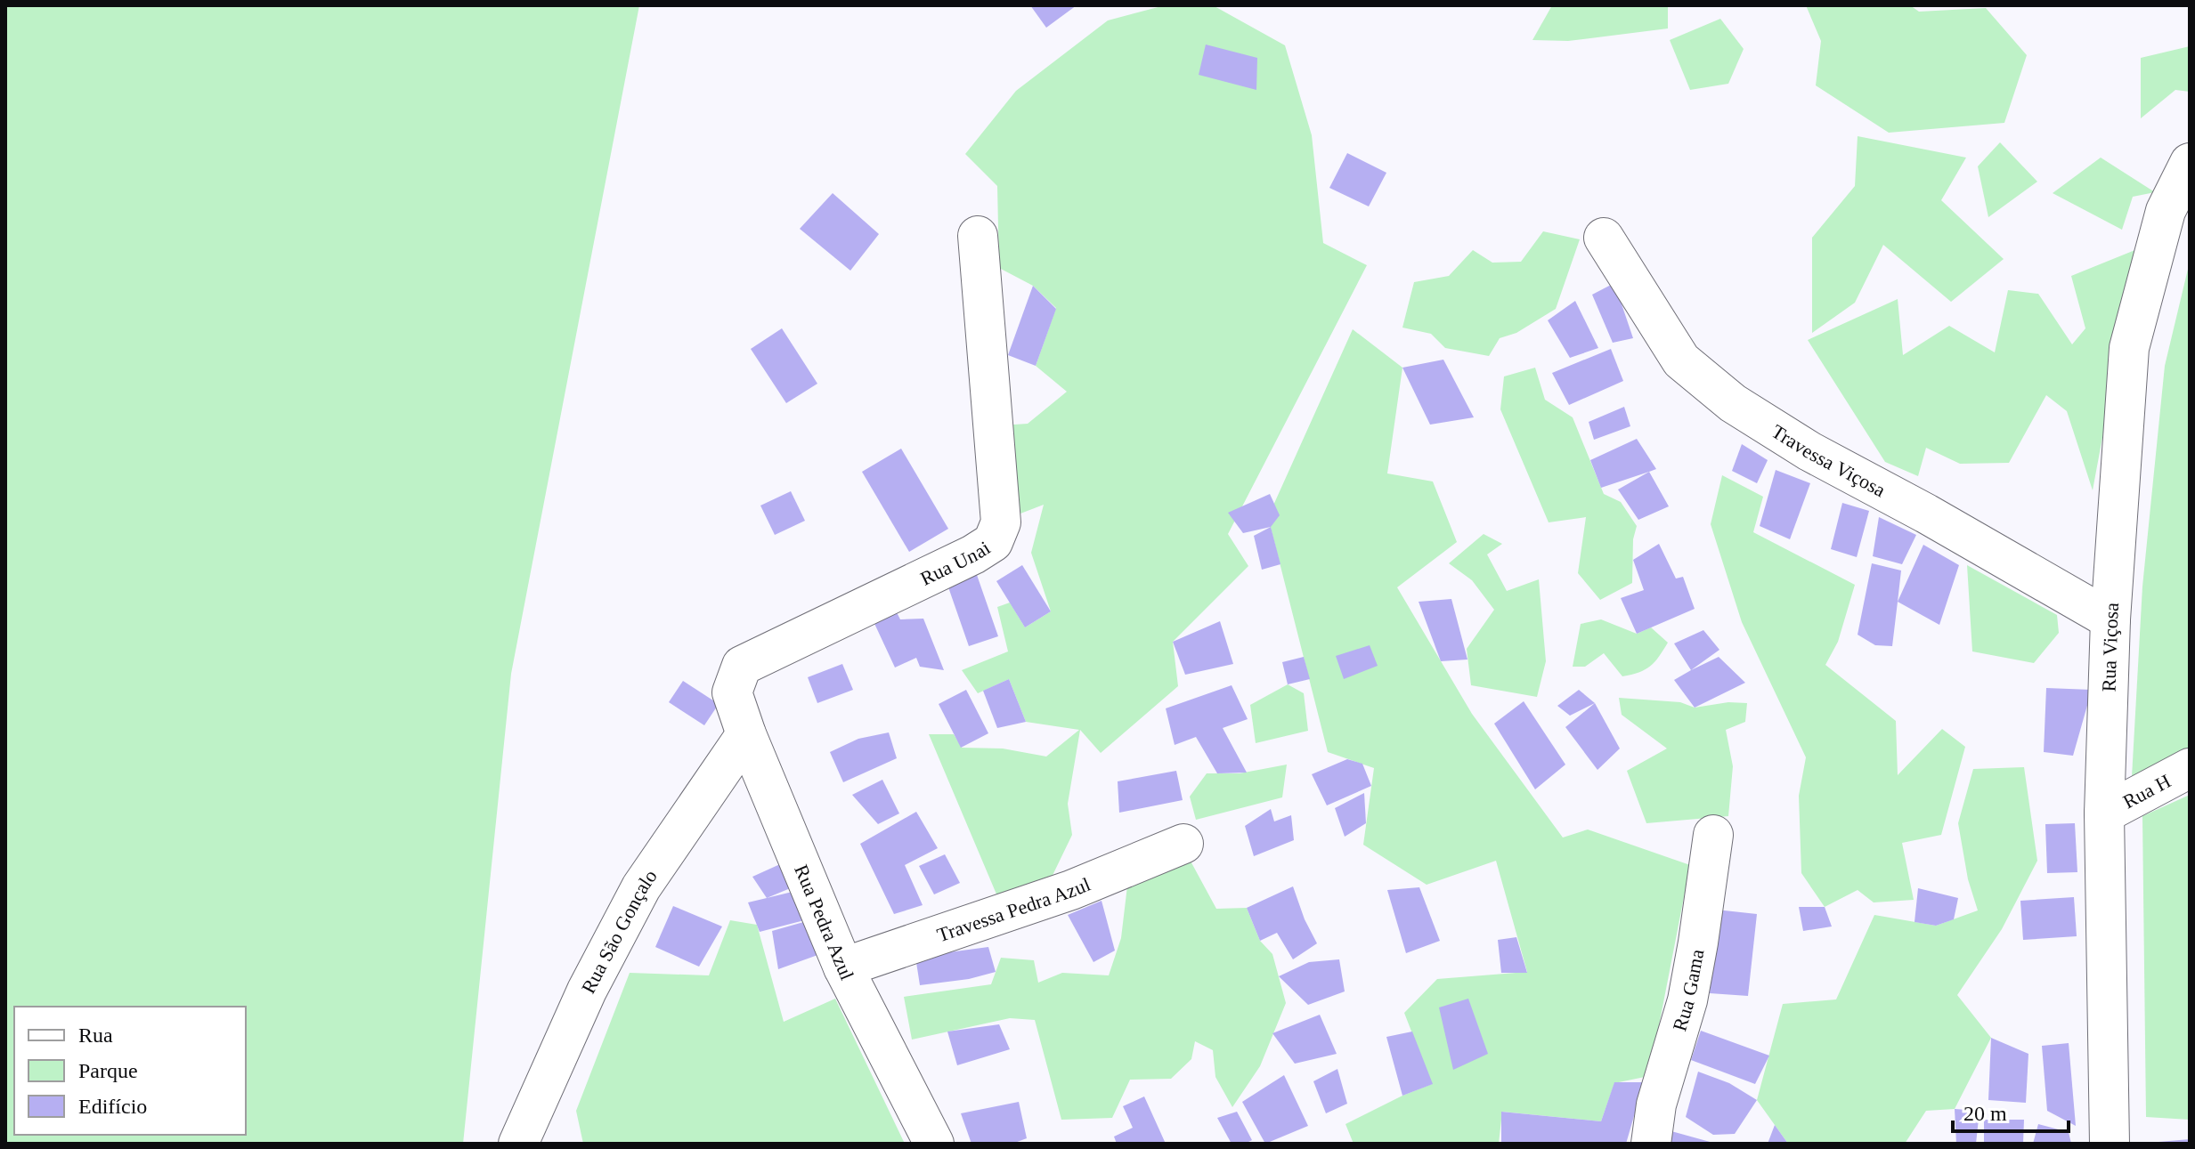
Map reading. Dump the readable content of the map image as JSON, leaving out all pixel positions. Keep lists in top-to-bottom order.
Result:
{
  "streets": {
    "street": [
      "Travessa Viçosa",
      "Rua Unai",
      "Rua Viçosa",
      "Rua H",
      "Travessa Pedra Azul",
      "Rua Pedra Azul",
      "Rua São Gonçalo",
      "Rua Gama"
    ]
  },
  "crossings": [
    ["Travessa Viçosa", "Rua Viçosa"],
    ["Rua Unai", "Rua Pedra Azul"],
    ["Rua Viçosa", "Rua H"],
    ["Travessa Pedra Azul", "Rua Pedra Azul"],
    ["Rua Pedra Azul", "Rua São Gonçalo"]
  ],
  "legend": ["Rua", "Parque", "Edifício"],
  "scale_bar": "20 m"
}
